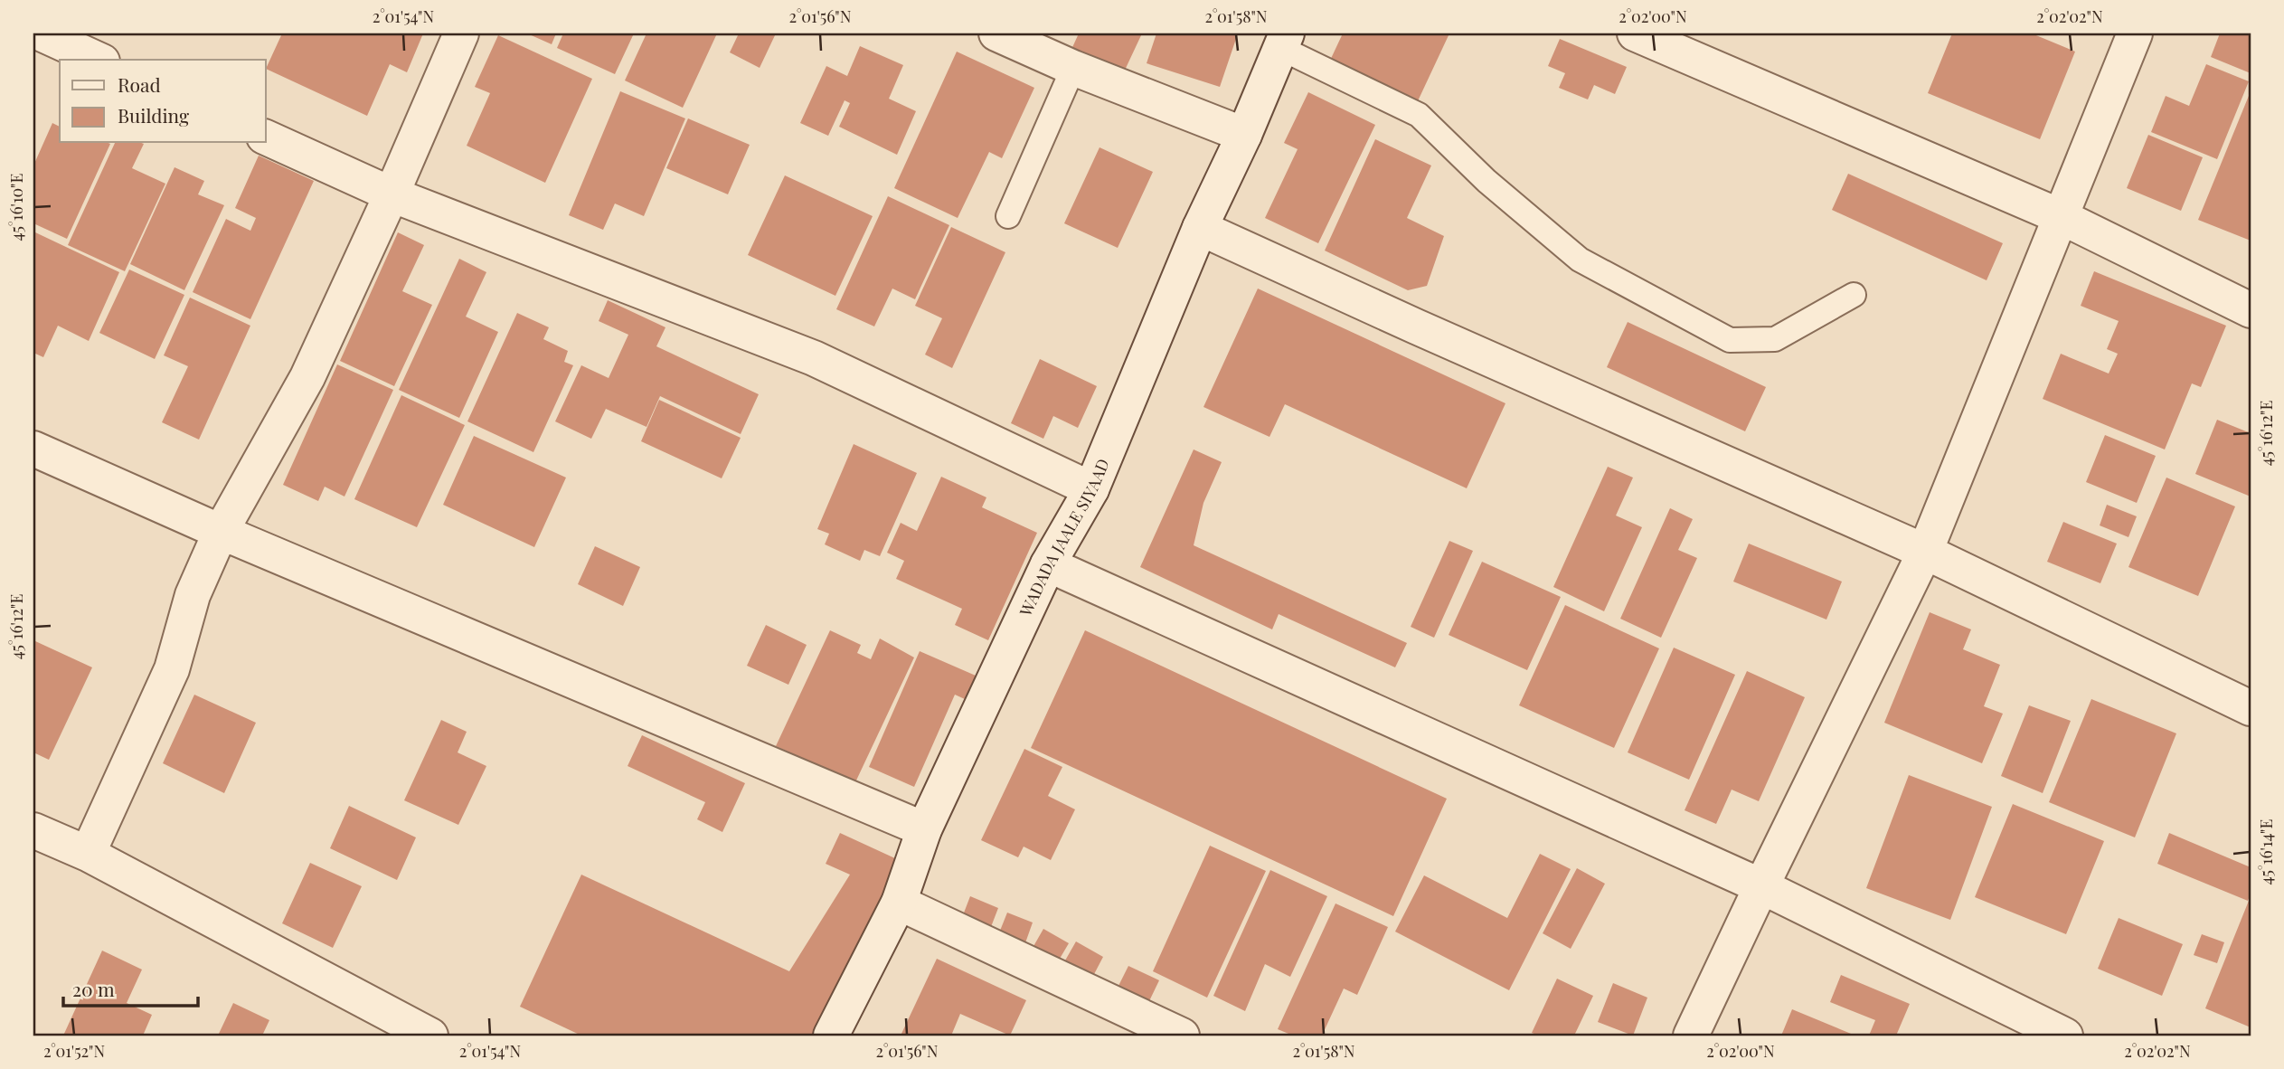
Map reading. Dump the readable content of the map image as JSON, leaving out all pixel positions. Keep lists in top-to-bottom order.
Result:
{
  "streets": {
    "street": ["WADADA JAALE SIYAAD"]
  },
  "legend": ["Road", "Building"],
  "scale_bar": "20 m",
  "coordinates": [
    "2°01'54\"N",
    "2°01'56\"N",
    "2°01'58\"N",
    "2°02'00\"N",
    "2°02'02\"N",
    "45°16'10\"E",
    "45°16'12\"E",
    "45°16'14\"E",
    "2°01'52\"N"
  ]
}
